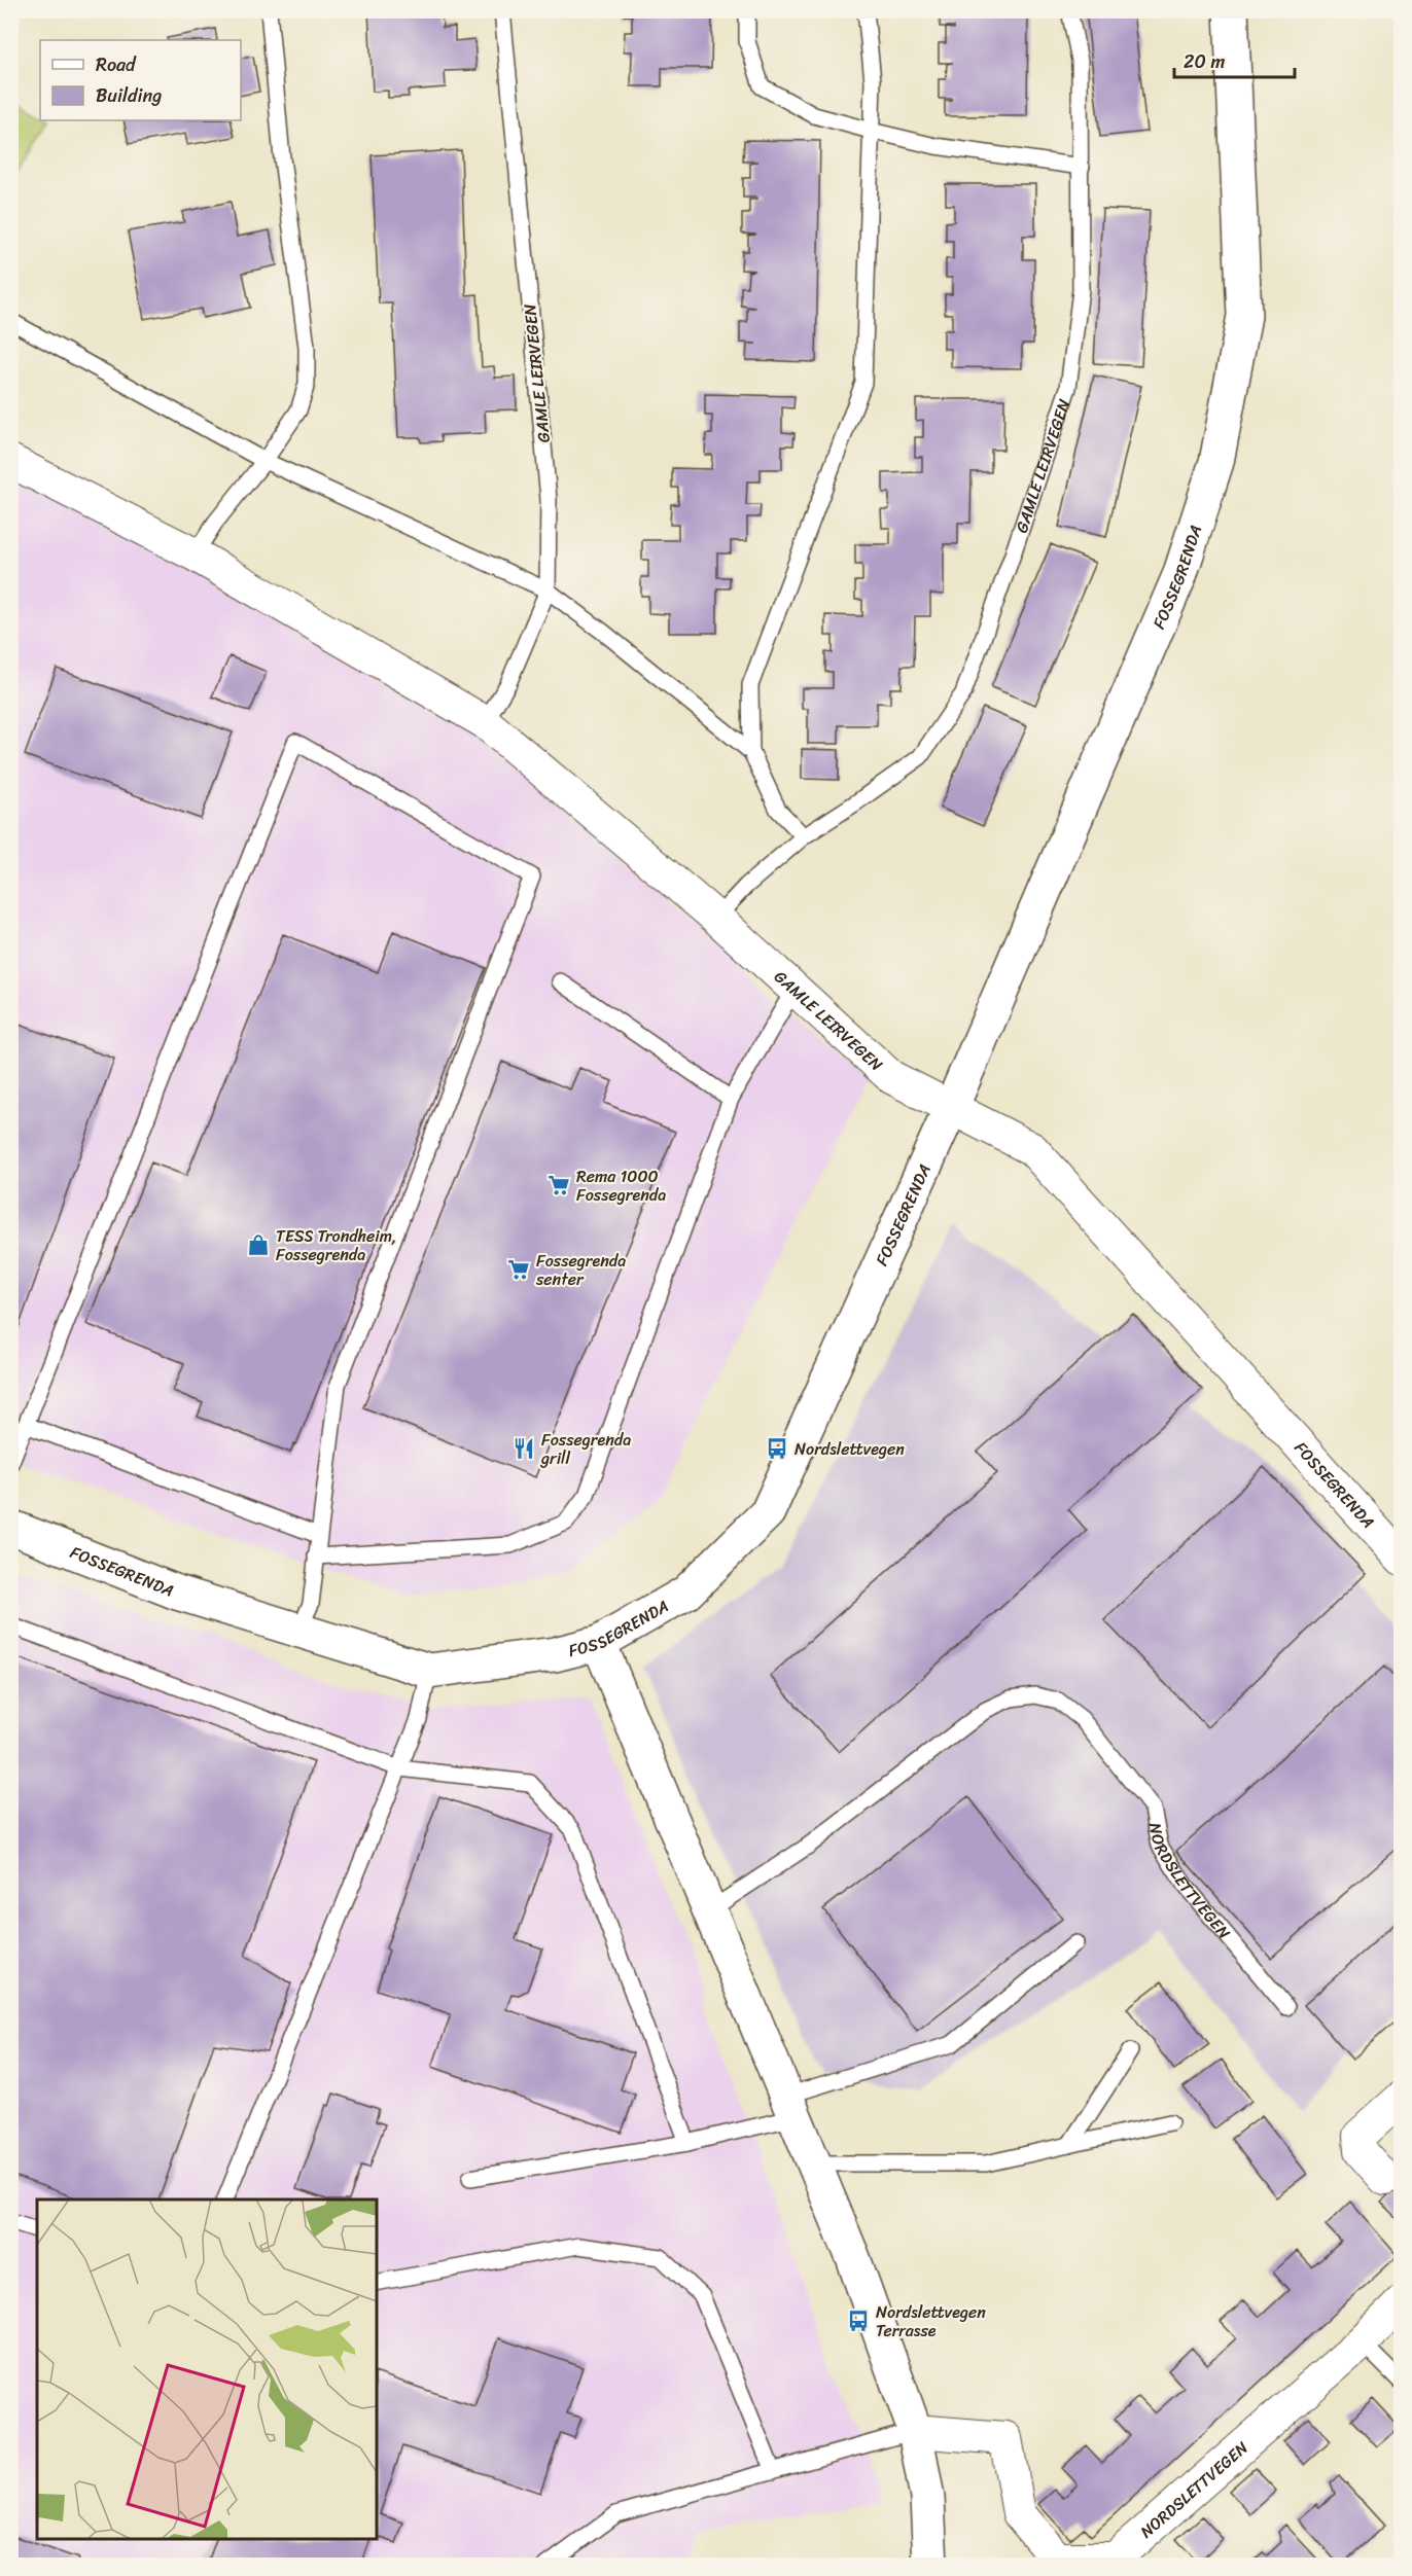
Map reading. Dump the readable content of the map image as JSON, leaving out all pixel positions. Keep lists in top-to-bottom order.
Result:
{
  "streets": {
    "street": ["GAMLE LEIRVEGEN", "FOSSEGRENDA", "NORDSLETTVEGEN"]
  },
  "crossings": [
    ["GAMLE LEIRVEGEN", "FOSSEGRENDA"]
  ],
  "places": {
    "supermarket": ["Rema 1000 Fossegrenda", "Fossegrenda senter"],
    "shop": ["TESS Trondheim, Fossegrenda"],
    "restaurant": ["Fossegrenda grill"],
    "bus stop": ["Nordslettvegen", "Nordslettvegen Terrasse"]
  },
  "legend": ["Road", "Building"],
  "scale_bar": "20 m"
}
